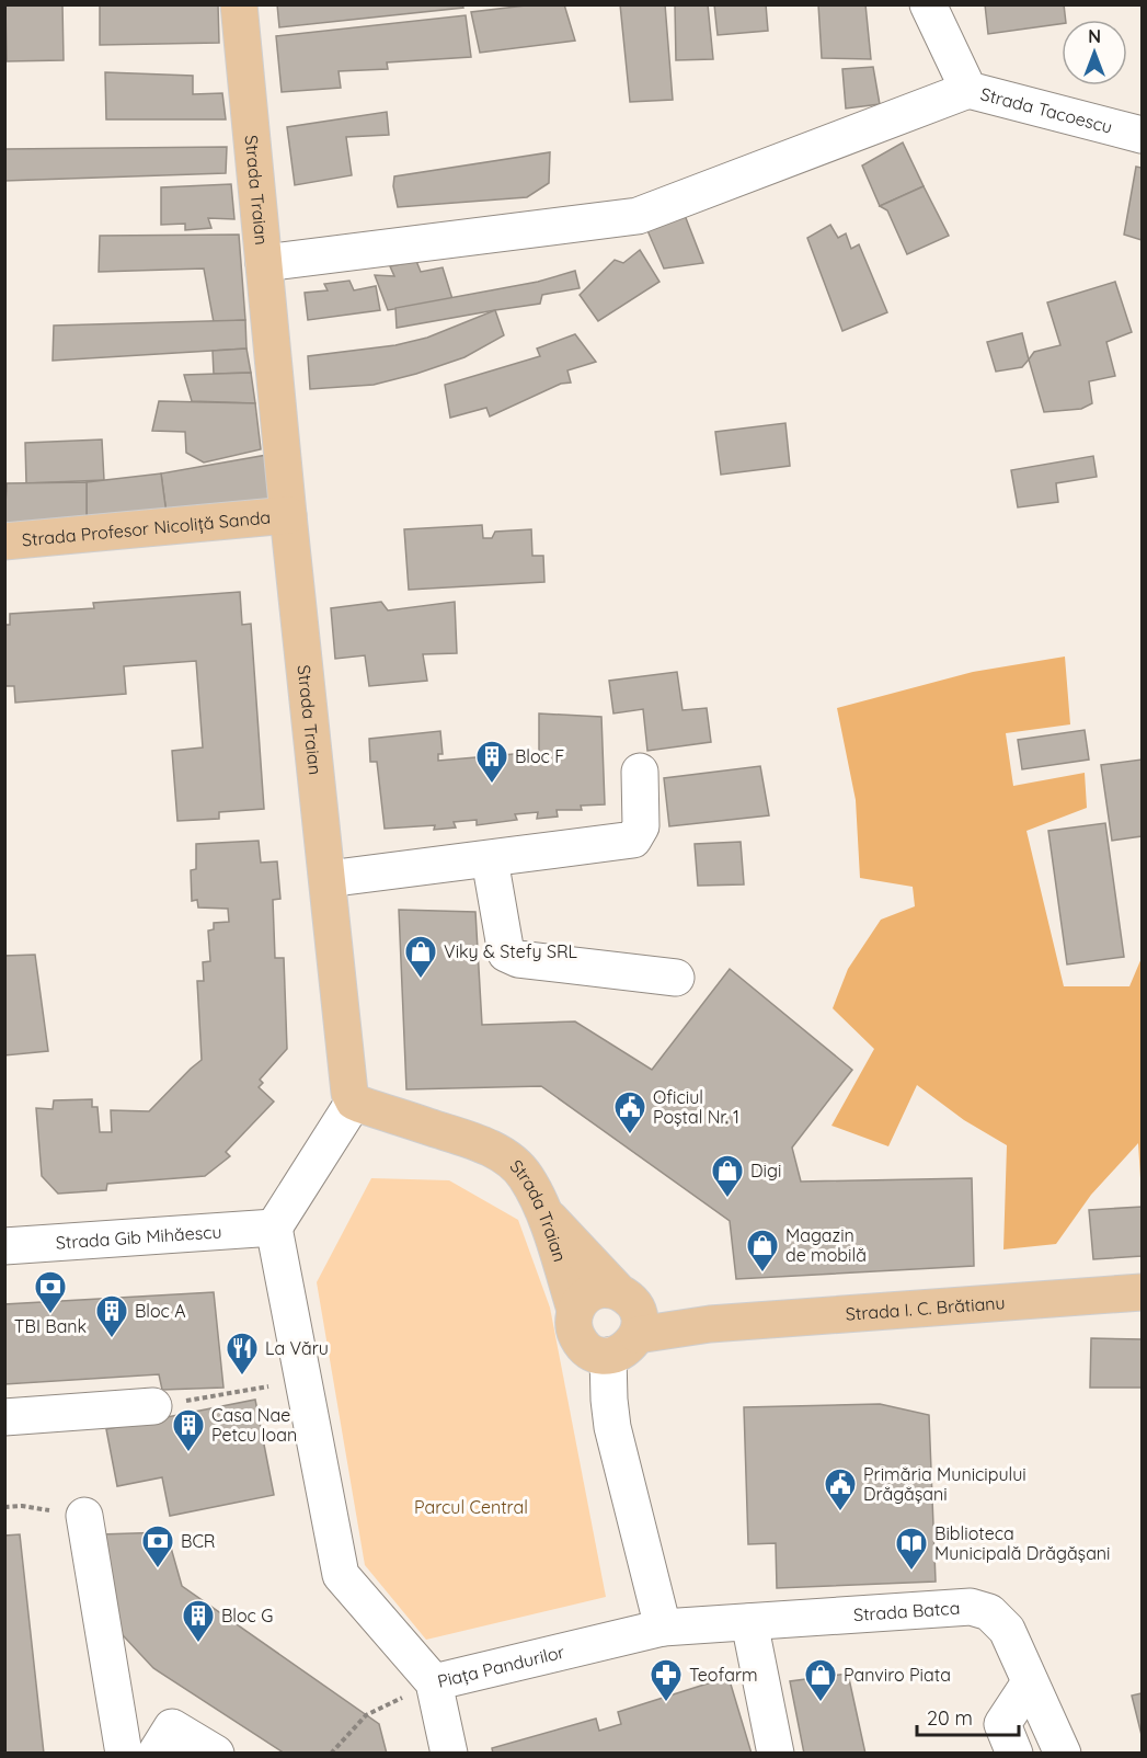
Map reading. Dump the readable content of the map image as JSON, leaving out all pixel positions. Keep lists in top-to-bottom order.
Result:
{
  "streets": {
    "main road": ["Strada Traian", "Strada Profesor Nicoliță Sanda", "Strada I. C. Brătianu"],
    "street": [
      "Strada Tacoescu",
      "Strada Gib Mihăescu",
      "Strada Batca",
      "Piața Pandurilor"
    ]
  },
  "crossings": [
    ["Strada Traian", "Strada Profesor Nicoliță Sanda"],
    ["Strada Traian", "Strada I. C. Brătianu"],
    ["Strada Gib Mihăescu", "Piața Pandurilor"],
    ["Strada Batca", "Piața Pandurilor"]
  ],
  "parks": ["Parcul Central"],
  "places": {
    "building": [
      "Bloc F",
      "Bloc A",
      "Casa Nae Petcu Ioan",
      "Bloc G"
    ],
    "shop": [
      "Viky & Stefy SRL",
      "Digi",
      "Magazin de mobilă",
      "Panviro Piata"
    ],
    "public building": ["Oficiul Poștal Nr. 1", "Primăria Municipului Drăgășani"],
    "bank": ["TBI Bank", "BCR"],
    "restaurant": ["La Văru"],
    "library": ["Biblioteca Municipală Drăgășani"],
    "pharmacy": ["Teofarm"]
  },
  "scale_bar": "20 m",
  "north": "top"
}
